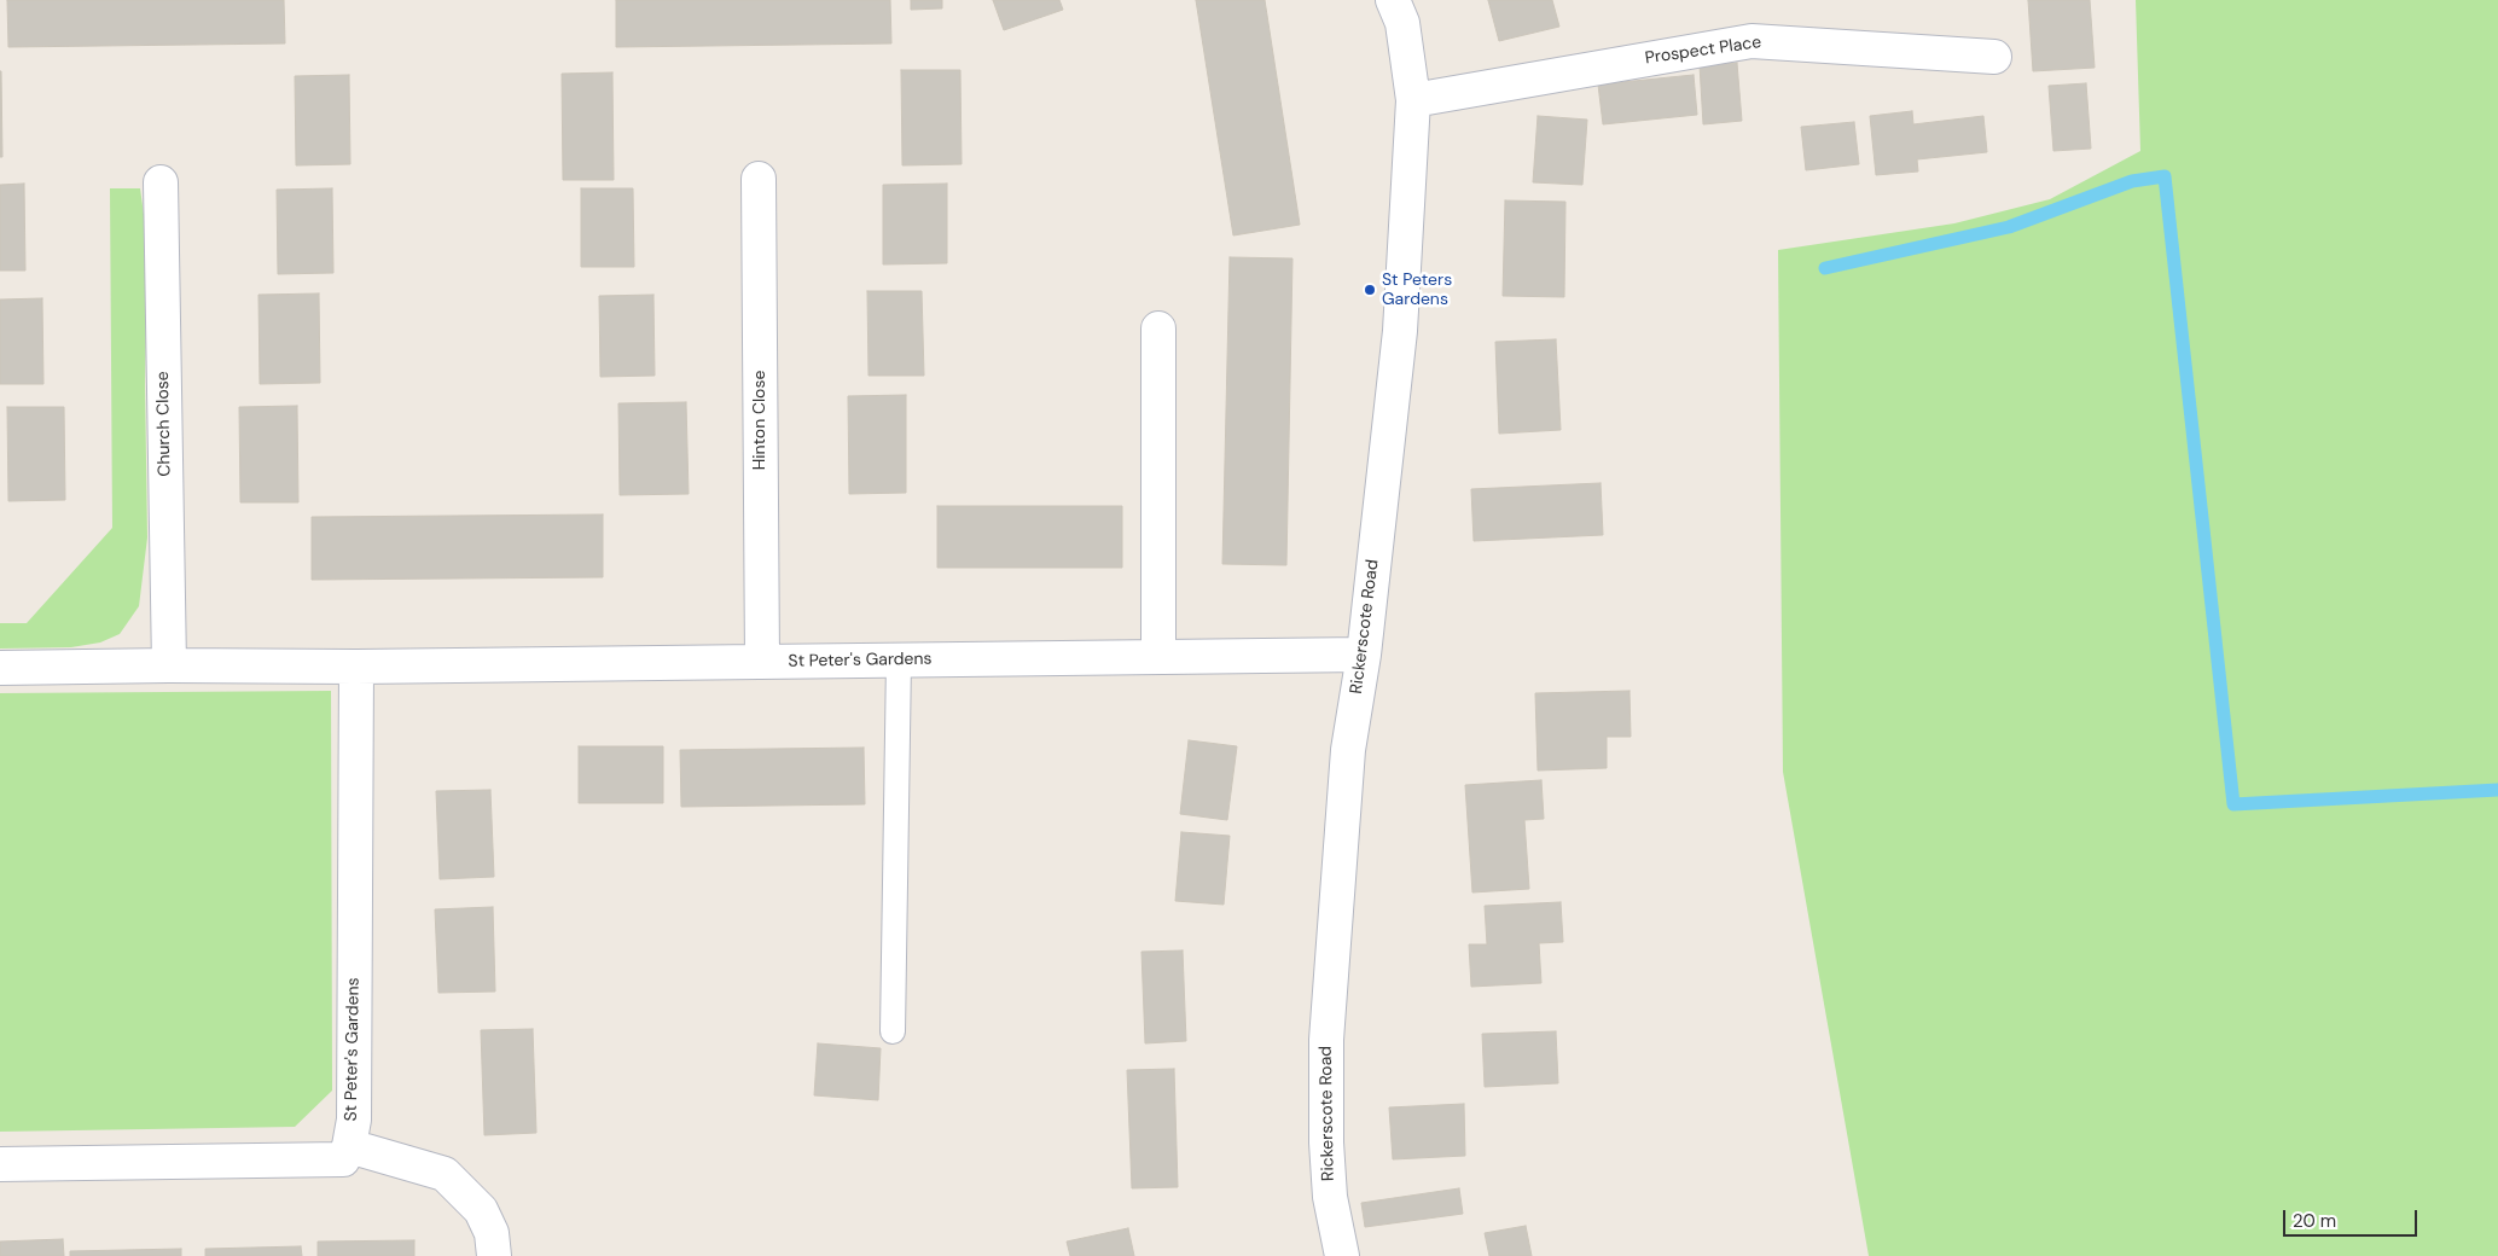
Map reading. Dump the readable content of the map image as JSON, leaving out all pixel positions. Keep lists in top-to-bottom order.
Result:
{
  "streets": {
    "street": [
      "Prospect Place",
      "Hinton Close",
      "Church Close",
      "Rickerscote Road",
      "St Peter's Gardens"
    ]
  },
  "crossings": [
    ["Prospect Place", "Rickerscote Road"],
    ["Hinton Close", "St Peter's Gardens"],
    ["Church Close", "St Peter's Gardens"],
    ["Rickerscote Road", "St Peter's Gardens"]
  ],
  "places": ["St Peters Gardens"],
  "scale_bar": "20 m"
}
